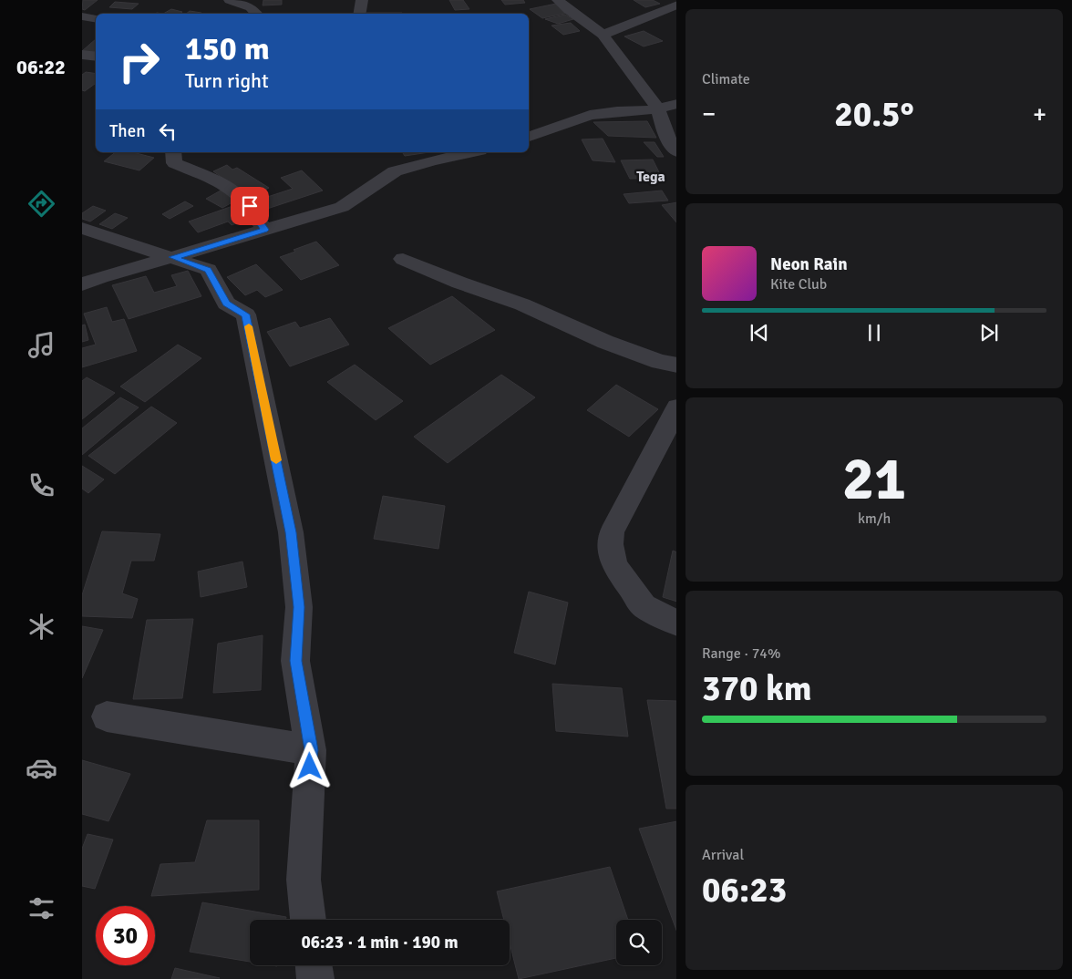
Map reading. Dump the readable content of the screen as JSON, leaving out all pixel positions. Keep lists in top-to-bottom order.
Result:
{
  "districts": ["Tega"],
  "page": {
    "tabs": "06:22",
    "tile": [
      "Climate",
      ["21", "km/h"],
      ["Range · 74%", "370 km"],
      ["Arrival", "06:23"]
    ],
    "turn": ["150 m", "Turn right"],
    "heat": ["−", "20.5°", "+"],
    "then": "Then",
    "song": ["Neon Rain", "Kite Club"],
    "limit": "30",
    "trip": "06:23 · 1 min · 190 m"
  }
}
